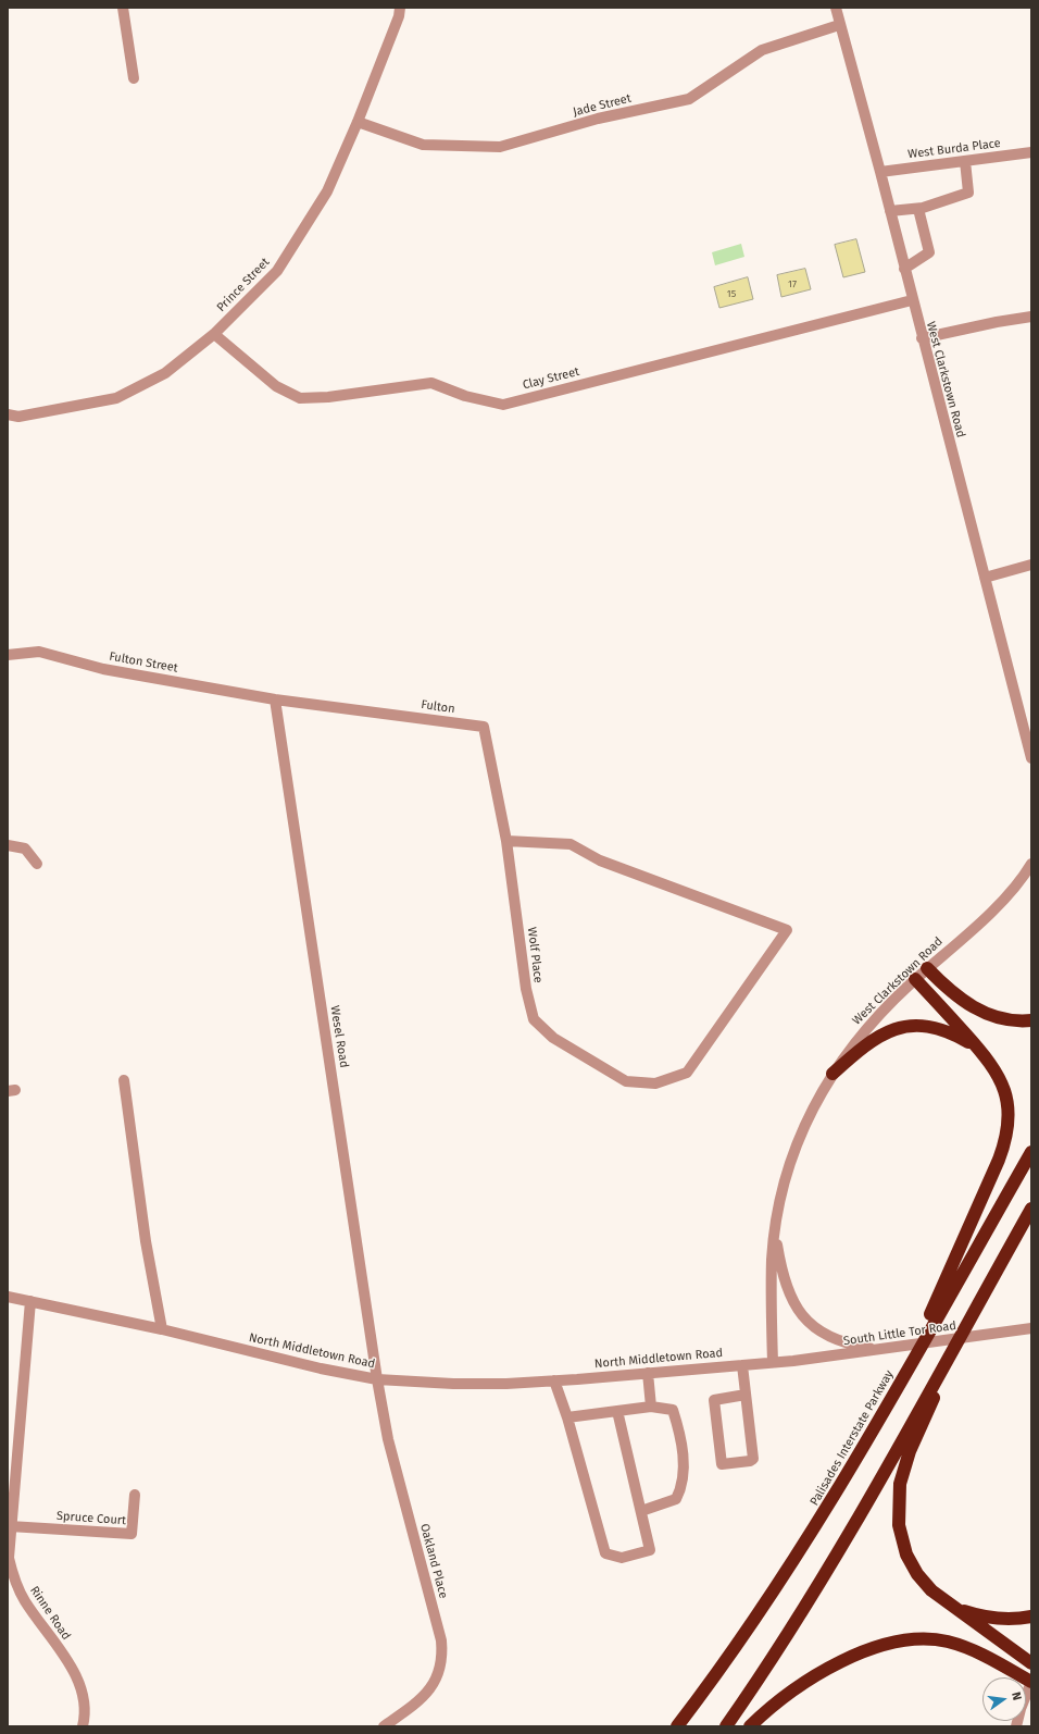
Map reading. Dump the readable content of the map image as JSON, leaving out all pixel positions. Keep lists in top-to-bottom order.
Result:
{
  "streets": {
    "highway": ["Palisades Interstate Parkway"],
    "street": [
      "Jade Street",
      "West Burda Place",
      "Prince Street",
      "Clay Street",
      "West Clarkstown Road",
      "Fulton Street",
      "Fulton",
      "Wolf Place",
      "Wesel Road",
      "South Little Tor Road",
      "North Middletown Road",
      "Spruce Court",
      "Oakland Place",
      "Rinne Road"
    ]
  },
  "crossings": [
    ["Jade Street", "Prince Street"],
    ["Jade Street", "West Clarkstown Road"],
    ["West Burda Place", "West Clarkstown Road"],
    ["Prince Street", "Clay Street"],
    ["Clay Street", "West Clarkstown Road"],
    ["West Clarkstown Road", "South Little Tor Road"],
    ["West Clarkstown Road", "North Middletown Road"],
    ["Fulton Street", "Fulton"],
    ["Fulton Street", "Wesel Road"],
    ["Fulton", "Wolf Place"],
    ["Fulton", "Wesel Road"],
    ["Wesel Road", "North Middletown Road"],
    ["Wesel Road", "Oakland Place"],
    ["South Little Tor Road", "North Middletown Road"],
    ["North Middletown Road", "Oakland Place"],
    ["North Middletown Road", "Rinne Road"],
    ["Spruce Court", "Rinne Road"]
  ],
  "house_numbers": ["17", "15"],
  "north": "right"
}
